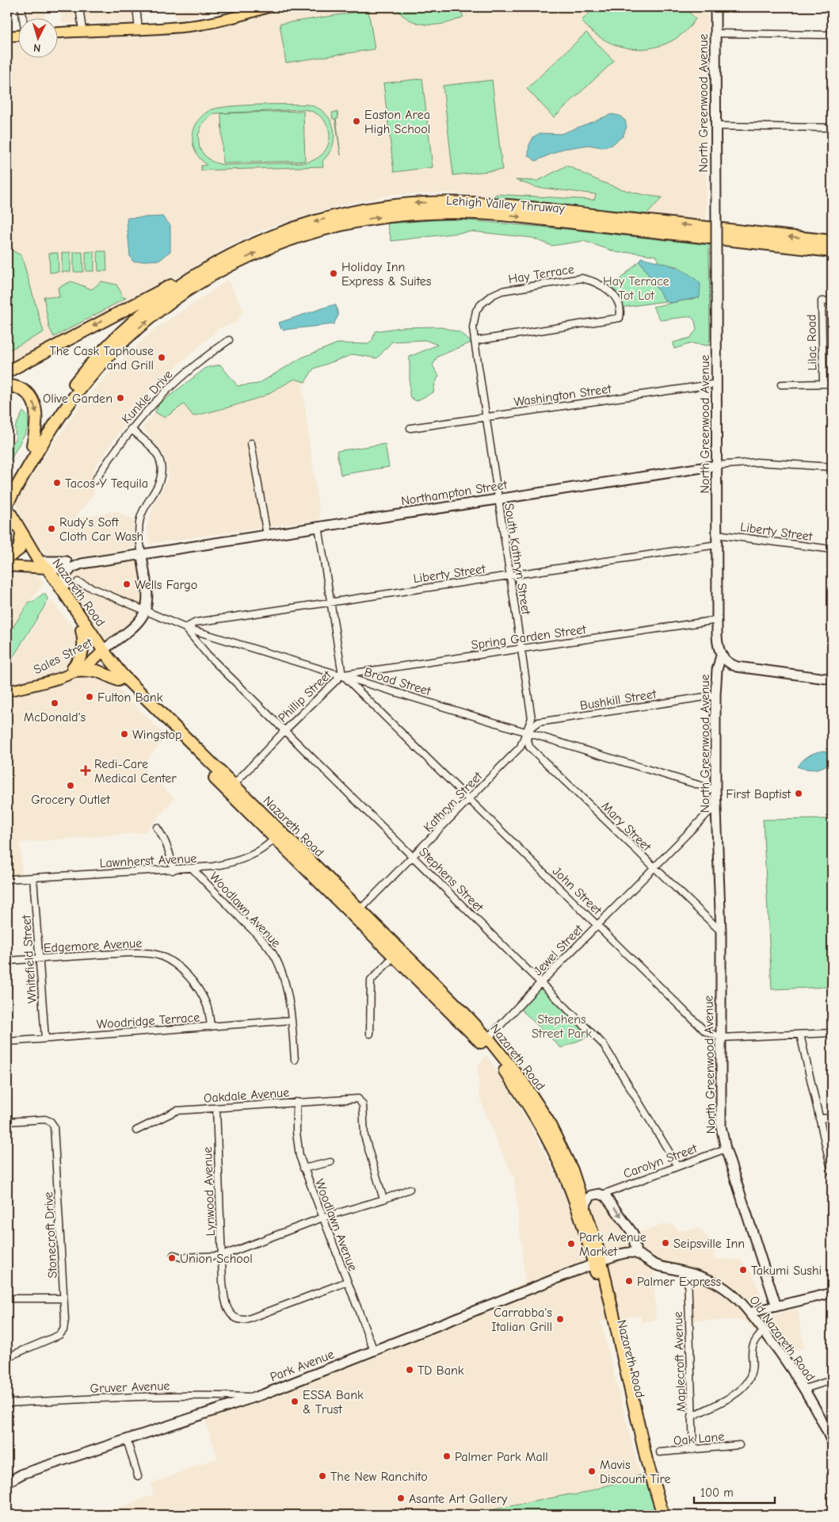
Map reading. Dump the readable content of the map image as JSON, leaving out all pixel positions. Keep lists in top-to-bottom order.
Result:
{
  "streets": {
    "highway": ["Lehigh Valley Thruway", "Nazareth Road"],
    "main road": ["Northampton Street", "Sales Street"],
    "street": [
      "North Greenwood Avenue",
      "Hay Terrace",
      "Lilac Road",
      "Washington Street",
      "Kunkle Drive",
      "Liberty Street",
      "South Kathryn Street",
      "Spring Garden Street",
      "Broad Street",
      "Phillip Street",
      "Bushkill Street",
      "Kathryn Street",
      "Mary Street",
      "Lawnherst Avenue",
      "Stephens Street",
      "John Street",
      "Woodlawn Avenue",
      "Edgemore Avenue",
      "Jewel Street",
      "Whitefield Street",
      "Woodridge Terrace",
      "Oakdale Avenue",
      "Carolyn Street",
      "Lynwood Avenue",
      "Stonecroft Drive",
      "Old Nazareth Road",
      "Maplecroft Avenue",
      "Park Avenue",
      "Gruver Avenue",
      "Oak Lane"
    ]
  },
  "crossings": [
    ["North Greenwood Avenue", "Washington Street"],
    ["North Greenwood Avenue", "Northampton Street"],
    ["North Greenwood Avenue", "Liberty Street"],
    ["North Greenwood Avenue", "Spring Garden Street"],
    ["North Greenwood Avenue", "Broad Street"],
    ["North Greenwood Avenue", "Bushkill Street"],
    ["North Greenwood Avenue", "Mary Street"],
    ["North Greenwood Avenue", "John Street"],
    ["North Greenwood Avenue", "Jewel Street"],
    ["North Greenwood Avenue", "Carolyn Street"],
    ["Hay Terrace", "South Kathryn Street"],
    ["Washington Street", "South Kathryn Street"],
    ["Northampton Street", "South Kathryn Street"],
    ["Northampton Street", "Nazareth Road"],
    ["Northampton Street", "Phillip Street"],
    ["Liberty Street", "South Kathryn Street"],
    ["Liberty Street", "Broad Street"],
    ["Liberty Street", "Phillip Street"],
    ["Liberty Street", "Stephens Street"],
    ["South Kathryn Street", "Spring Garden Street"],
    ["South Kathryn Street", "Broad Street"],
    ["South Kathryn Street", "Bushkill Street"],
    ["South Kathryn Street", "Kathryn Street"],
    ["South Kathryn Street", "Mary Street"],
    ["Nazareth Road", "Sales Street"],
    ["Nazareth Road", "Phillip Street"],
    ["Nazareth Road", "Kathryn Street"],
    ["Nazareth Road", "Lawnherst Avenue"],
    ["Nazareth Road", "Jewel Street"],
    ["Nazareth Road", "Park Avenue"],
    ["Spring Garden Street", "Broad Street"],
    ["Spring Garden Street", "Phillip Street"],
    ["Spring Garden Street", "John Street"],
    ["Sales Street", "Broad Street"],
    ["Broad Street", "Phillip Street"],
    ["Broad Street", "Bushkill Street"],
    ["Broad Street", "Kathryn Street"],
    ["Broad Street", "Mary Street"],
    ["Broad Street", "Stephens Street"],
    ["Broad Street", "John Street"],
    ["Phillip Street", "Stephens Street"],
    ["Phillip Street", "John Street"],
    ["Bushkill Street", "Kathryn Street"],
    ["Bushkill Street", "Mary Street"],
    ["Kathryn Street", "Mary Street"],
    ["Kathryn Street", "Stephens Street"],
    ["Kathryn Street", "John Street"],
    ["Mary Street", "Jewel Street"],
    ["Lawnherst Avenue", "Woodlawn Avenue"],
    ["Lawnherst Avenue", "Whitefield Street"],
    ["Stephens Street", "Jewel Street"],
    ["Stephens Street", "Carolyn Street"],
    ["John Street", "Jewel Street"],
    ["Woodlawn Avenue", "Woodridge Terrace"],
    ["Woodlawn Avenue", "Oakdale Avenue"],
    ["Woodlawn Avenue", "Lynwood Avenue"],
    ["Woodlawn Avenue", "Park Avenue"],
    ["Edgemore Avenue", "Whitefield Street"],
    ["Edgemore Avenue", "Woodridge Terrace"],
    ["Whitefield Street", "Woodridge Terrace"],
    ["Oakdale Avenue", "Lynwood Avenue"],
    ["Old Nazareth Road", "Maplecroft Avenue"],
    ["Maplecroft Avenue", "Oak Lane"],
    ["Park Avenue", "Gruver Avenue"]
  ],
  "parks": ["Hay Terrace Tot Lot", "Stephens Street Park"],
  "places": {
    "other": [
      "Easton Area High School",
      "Holiday Inn Express & Suites",
      "The Cask Taphouse and Grill",
      "Olive Garden",
      "Tacos Y Tequila",
      "Rudy's Soft Cloth Car Wash",
      "Wells Fargo",
      "Fulton Bank",
      "McDonald's",
      "Wingstop",
      "Grocery Outlet",
      "First Baptist",
      "Seipsville Inn",
      "Park Avenue Market",
      "Union School",
      "Takumi Sushi",
      "Palmer Express",
      "Carrabba's Italian Grill",
      "TD Bank",
      "ESSA Bank & Trust",
      "Palmer Park Mall",
      "Mavis Discount Tire",
      "The New Ranchito",
      "Asante Art Gallery"
    ],
    "health": ["Redi-Care Medical Center"]
  },
  "scale_bar": "100 m",
  "north": "bottom"
}
